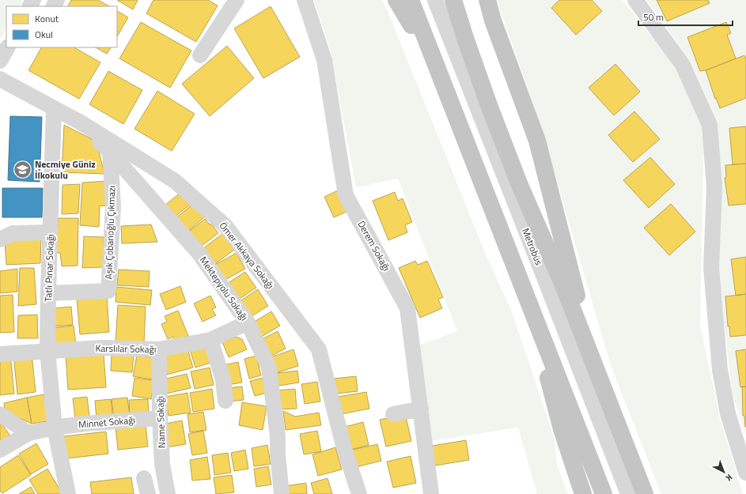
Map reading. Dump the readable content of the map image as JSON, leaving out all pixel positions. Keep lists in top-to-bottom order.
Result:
{
  "streets": {
    "street": [
      "Aşık Çobanoğlu Çıkmazı",
      "Derem Sokağı",
      "Metrobüs",
      "Ömer Akkaya Sokağı",
      "Tatlı Pınar Sokağı",
      "Mektepyolu Sokağı",
      "Karslılar Sokağı",
      "Minnet Sokağı",
      "Name Sokağı"
    ]
  },
  "crossings": [
    ["Aşık Çobanoğlu Çıkmazı", "Tatlı Pınar Sokağı"],
    ["Aşık Çobanoğlu Çıkmazı", "Mektepyolu Sokağı"],
    ["Ömer Akkaya Sokağı", "Tatlı Pınar Sokağı"],
    ["Ömer Akkaya Sokağı", "Mektepyolu Sokağı"],
    ["Tatlı Pınar Sokağı", "Karslılar Sokağı"],
    ["Tatlı Pınar Sokağı", "Minnet Sokağı"],
    ["Mektepyolu Sokağı", "Karslılar Sokağı"],
    ["Karslılar Sokağı", "Name Sokağı"],
    ["Minnet Sokağı", "Name Sokağı"]
  ],
  "places": {
    "school or university": ["Necmiye Güniz İlkokulu"]
  },
  "legend": ["Konut", "Okul"],
  "scale_bar": "50 m",
  "north": "bottom right"
}
